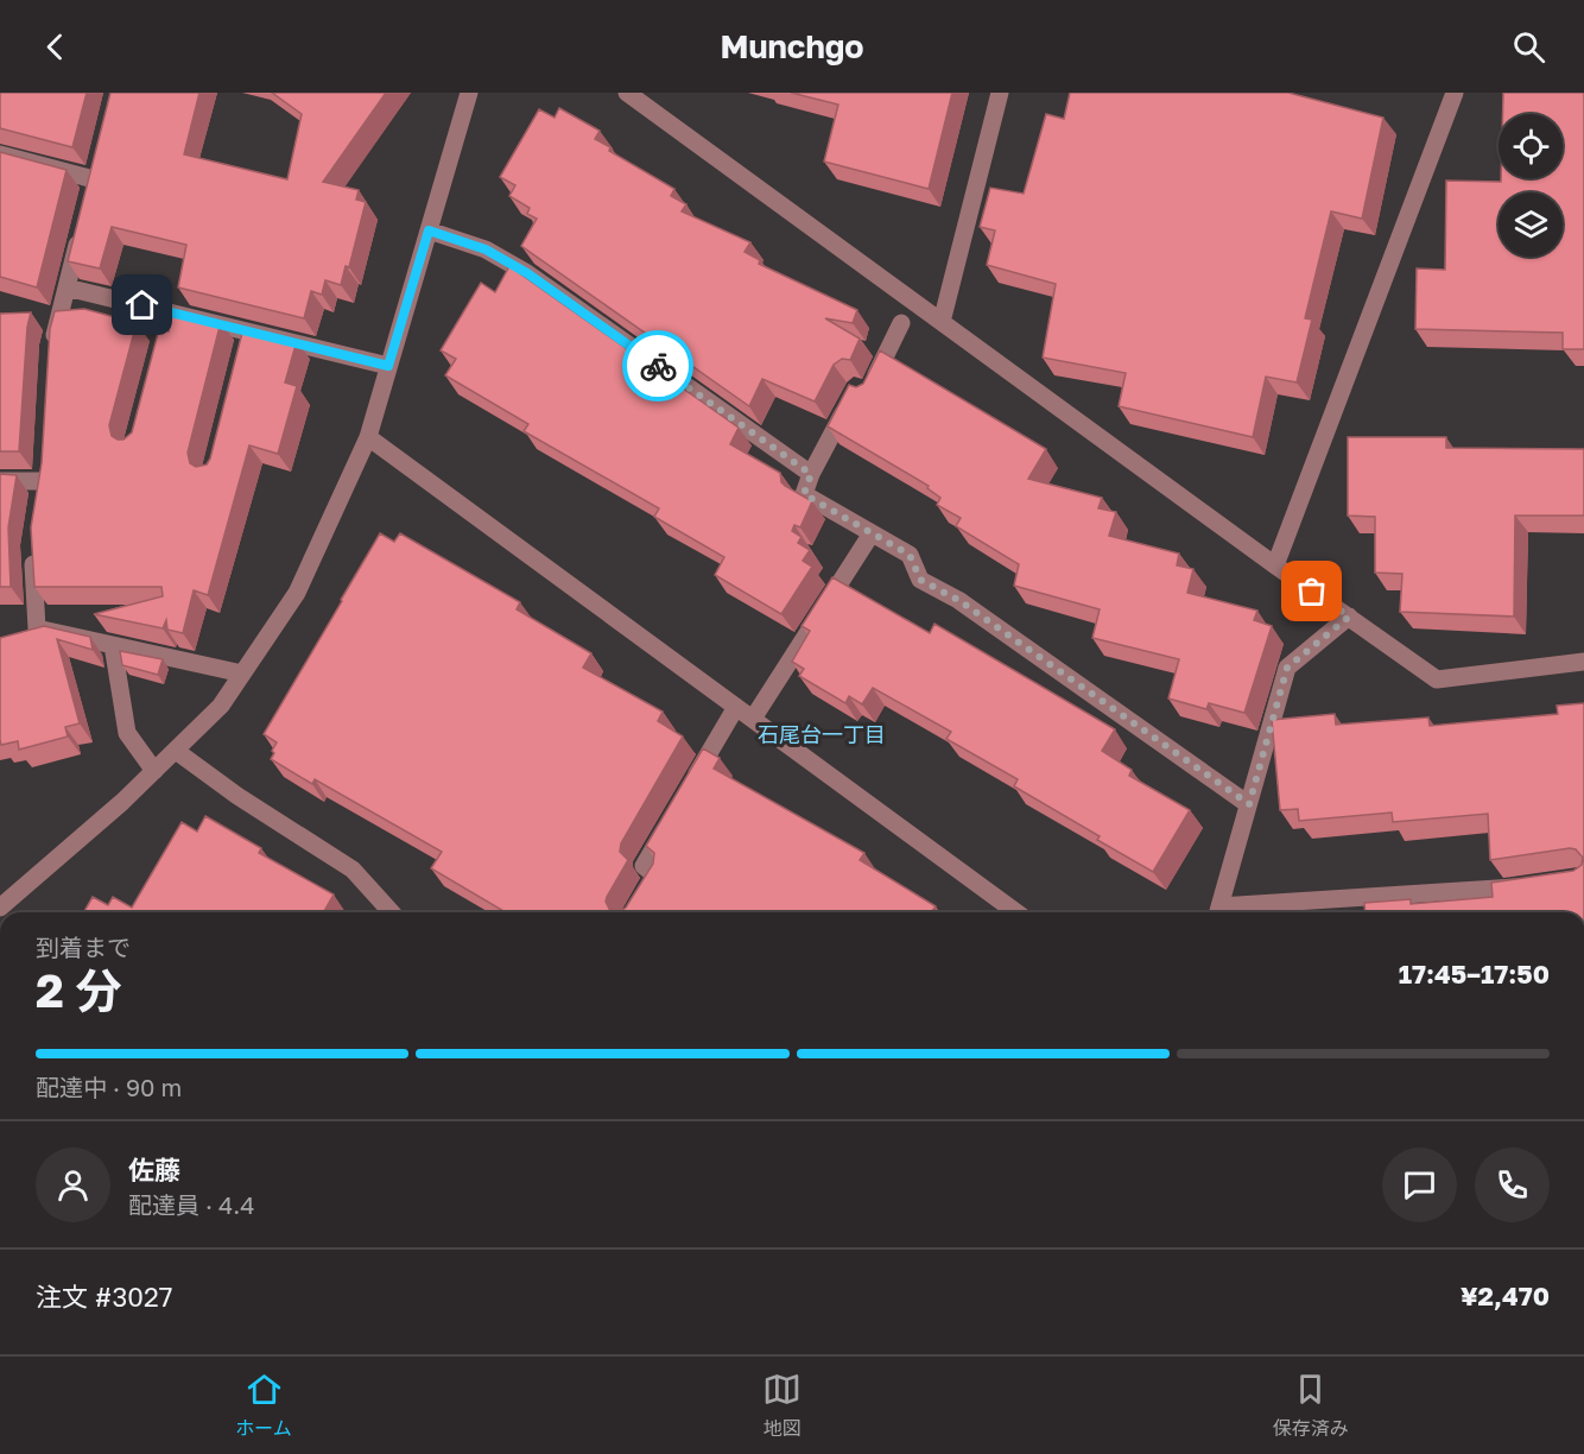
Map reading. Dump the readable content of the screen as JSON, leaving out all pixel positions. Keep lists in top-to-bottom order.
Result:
{
  "districts": ["石尾台一丁目"],
  "page": {
    "header": "Munchgo",
    "heading": ["2 分", "到着まで", "17:45–17:50"],
    "panel": [
      "佐藤",
      "配達員 · 4.4",
      "注文 #3027",
      "¥2,470"
    ],
    "bar": "配達中 · 90 m",
    "tabs": ["ホーム", "地図", "保存済み"]
  }
}
